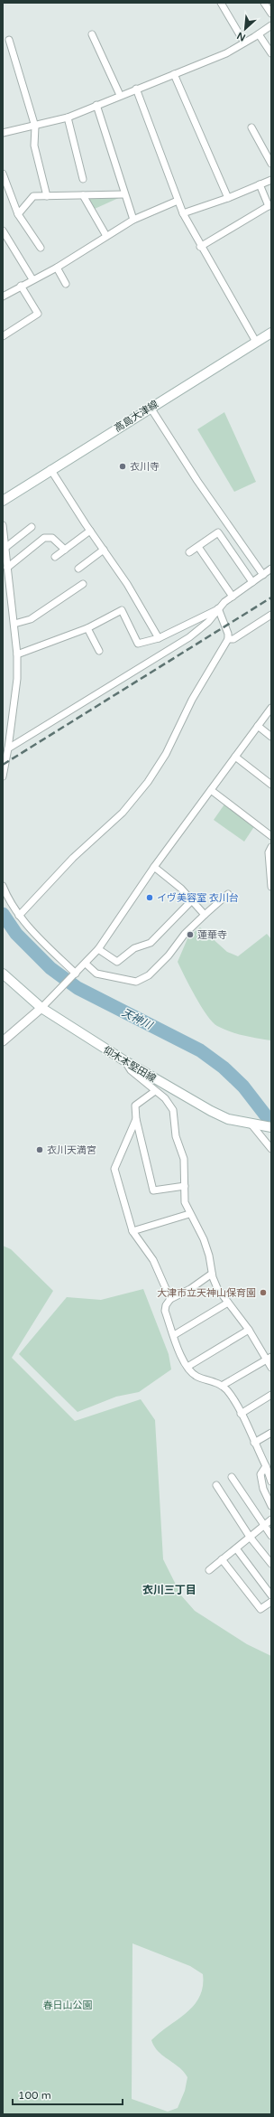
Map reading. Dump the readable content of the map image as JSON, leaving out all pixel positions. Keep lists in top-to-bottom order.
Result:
{
  "streets": {
    "main road": ["高島大津線", "仰木本堅田線"]
  },
  "districts": ["衣川三丁目"],
  "water": ["天神川"],
  "parks": ["春日山公園"],
  "places": [
    "衣川寺",
    "イヴ美容室 衣川台",
    "蓮華寺",
    "衣川天満宮",
    "大津市立天神山保育園"
  ],
  "scale_bar": "100 m",
  "north": "bottom left"
}
